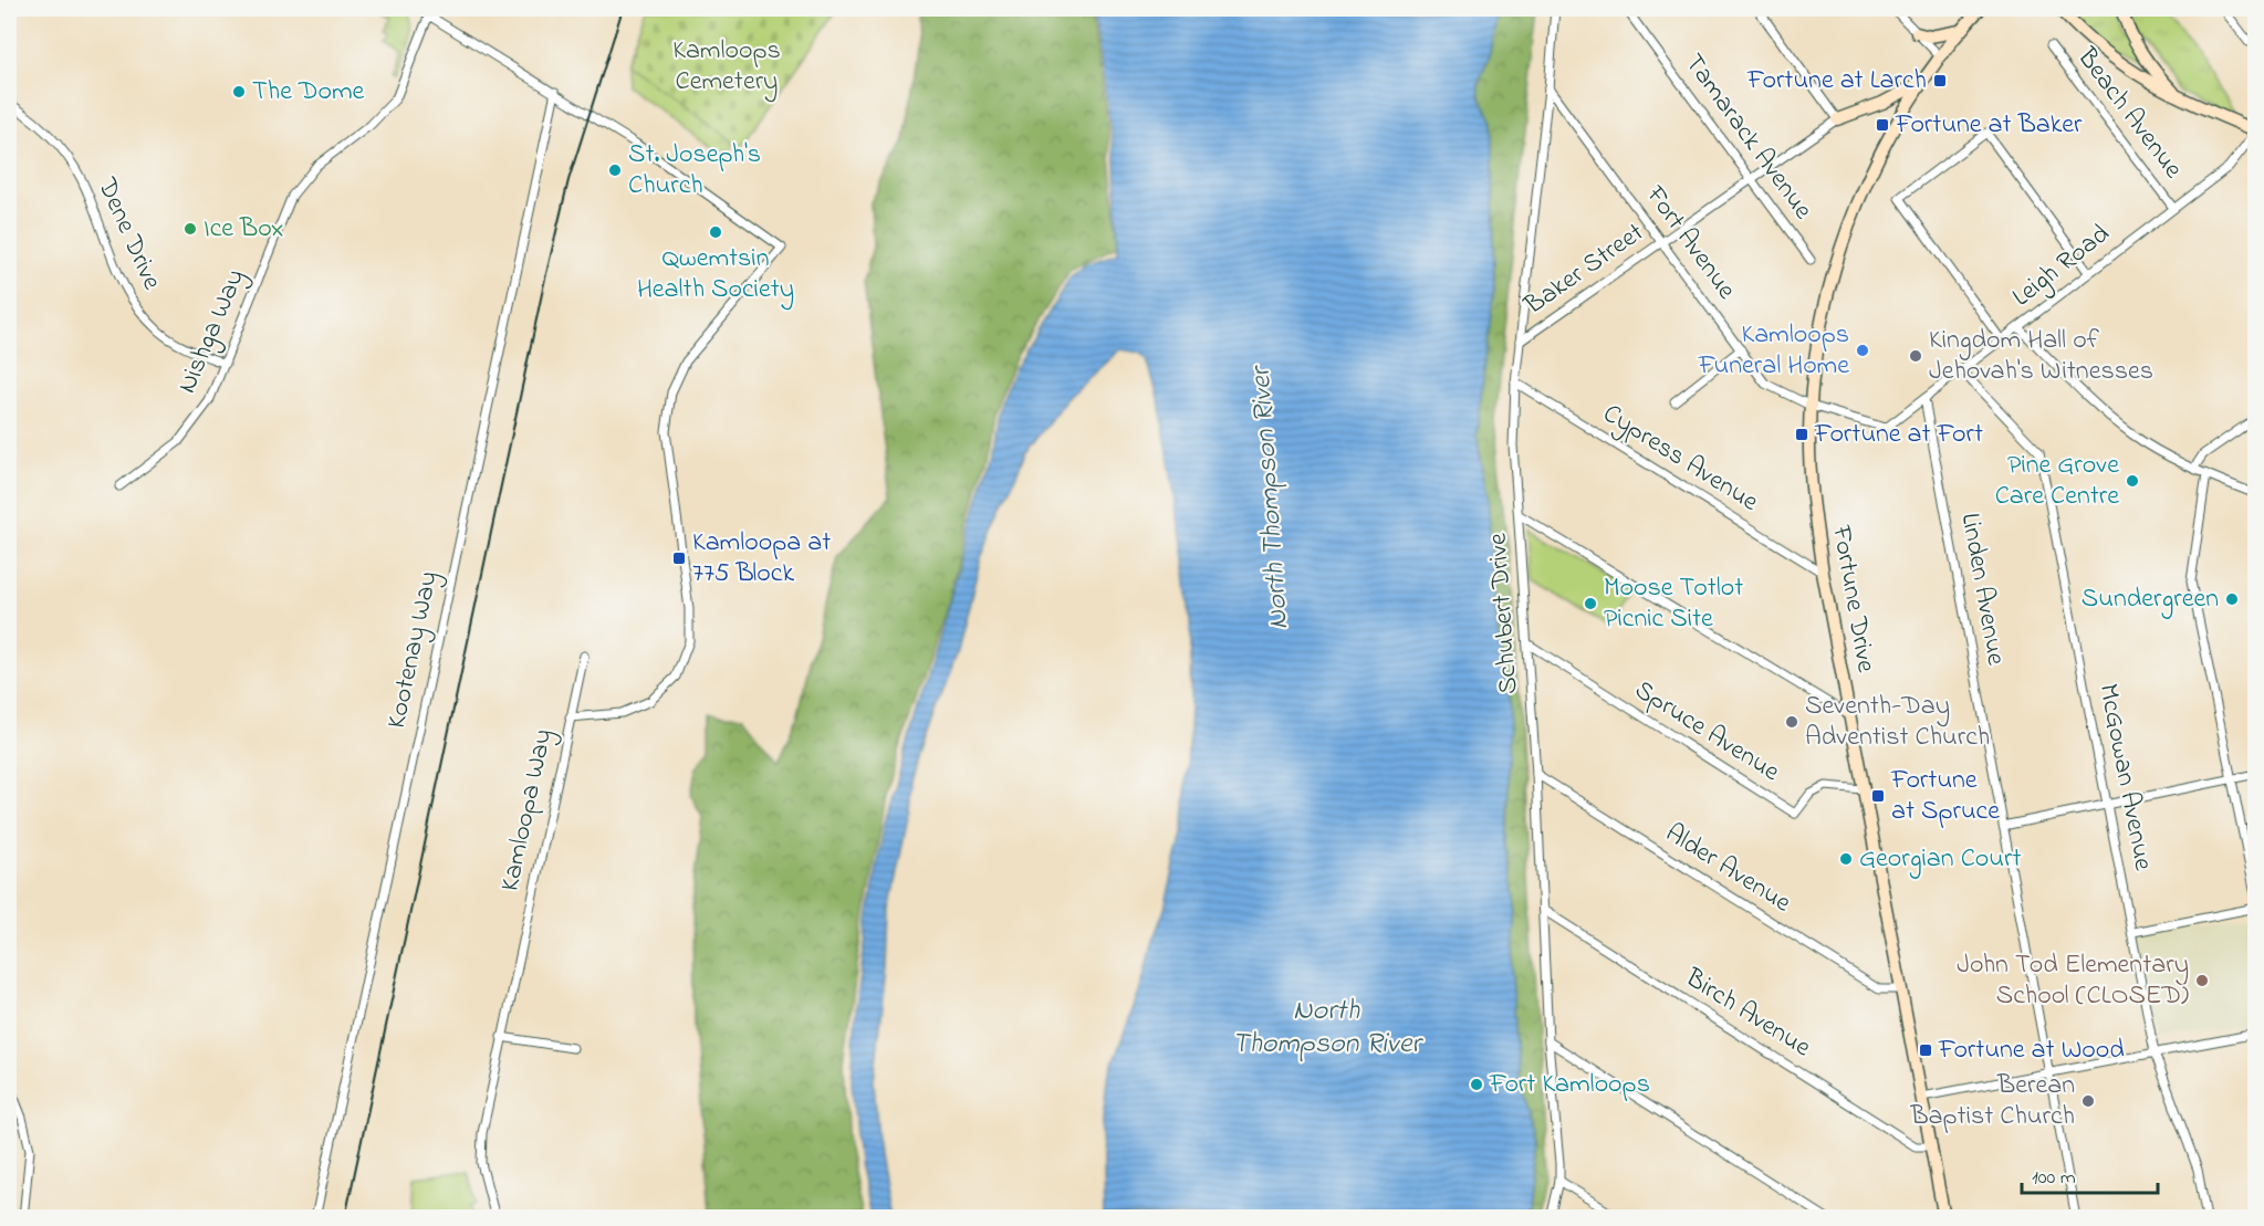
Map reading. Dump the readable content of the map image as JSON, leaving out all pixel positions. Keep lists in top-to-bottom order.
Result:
{
  "streets": {
    "main road": ["Fortune Drive"],
    "street": [
      "Beach Avenue",
      "Tamarack Avenue",
      "Dene Drive",
      "Fort Avenue",
      "Leigh Road",
      "Baker Street",
      "Nishga Way",
      "Cypress Avenue",
      "Linden Avenue",
      "Schubert Drive",
      "Kootenay Way",
      "Spruce Avenue",
      "McGowan Avenue",
      "Kamloopa Way",
      "Alder Avenue",
      "Birch Avenue"
    ]
  },
  "crossings": [
    ["Beach Avenue", "Leigh Road"],
    ["Tamarack Avenue", "Baker Street"],
    ["Dene Drive", "Nishga Way"],
    ["Fort Avenue", "Leigh Road"],
    ["Fort Avenue", "Baker Street"],
    ["Fort Avenue", "Fortune Drive"],
    ["Fort Avenue", "Schubert Drive"],
    ["Leigh Road", "Linden Avenue"],
    ["Leigh Road", "Fortune Drive"],
    ["Leigh Road", "McGowan Avenue"],
    ["Baker Street", "Schubert Drive"],
    ["Cypress Avenue", "Fortune Drive"],
    ["Cypress Avenue", "Schubert Drive"],
    ["Fortune Drive", "Spruce Avenue"],
    ["Fortune Drive", "Alder Avenue"],
    ["Fortune Drive", "Birch Avenue"],
    ["Schubert Drive", "Spruce Avenue"],
    ["Schubert Drive", "Alder Avenue"],
    ["Schubert Drive", "Birch Avenue"],
    ["Kootenay Way", "Kamloopa Way"]
  ],
  "water": ["North Thompson River"],
  "parks": ["Kamloops Cemetery"],
  "places": {
    "transit": [
      "Fortune at Larch",
      "Fortune at Baker",
      "Fortune at Fort",
      "Kamloopa at 775 Block",
      "Fortune at Spruce",
      "Fortune at Wood"
    ],
    "other": [
      "The Dome",
      "St. Joseph's Church",
      "Ice Box",
      "Qwemtsin Health Society",
      "Kamloops Funeral Home",
      "Kingdom Hall of Jehovah's Witnesses",
      "Pine Grove Care Centre",
      "Sundergreen",
      "Moose Totlot Picnic Site",
      "Seventh-Day Adventist Church",
      "Georgian Court",
      "John Tod Elementary School (CLOSED)",
      "Fort Kamloops",
      "Berean Baptist Church"
    ]
  },
  "scale_bar": "100 m"
}
